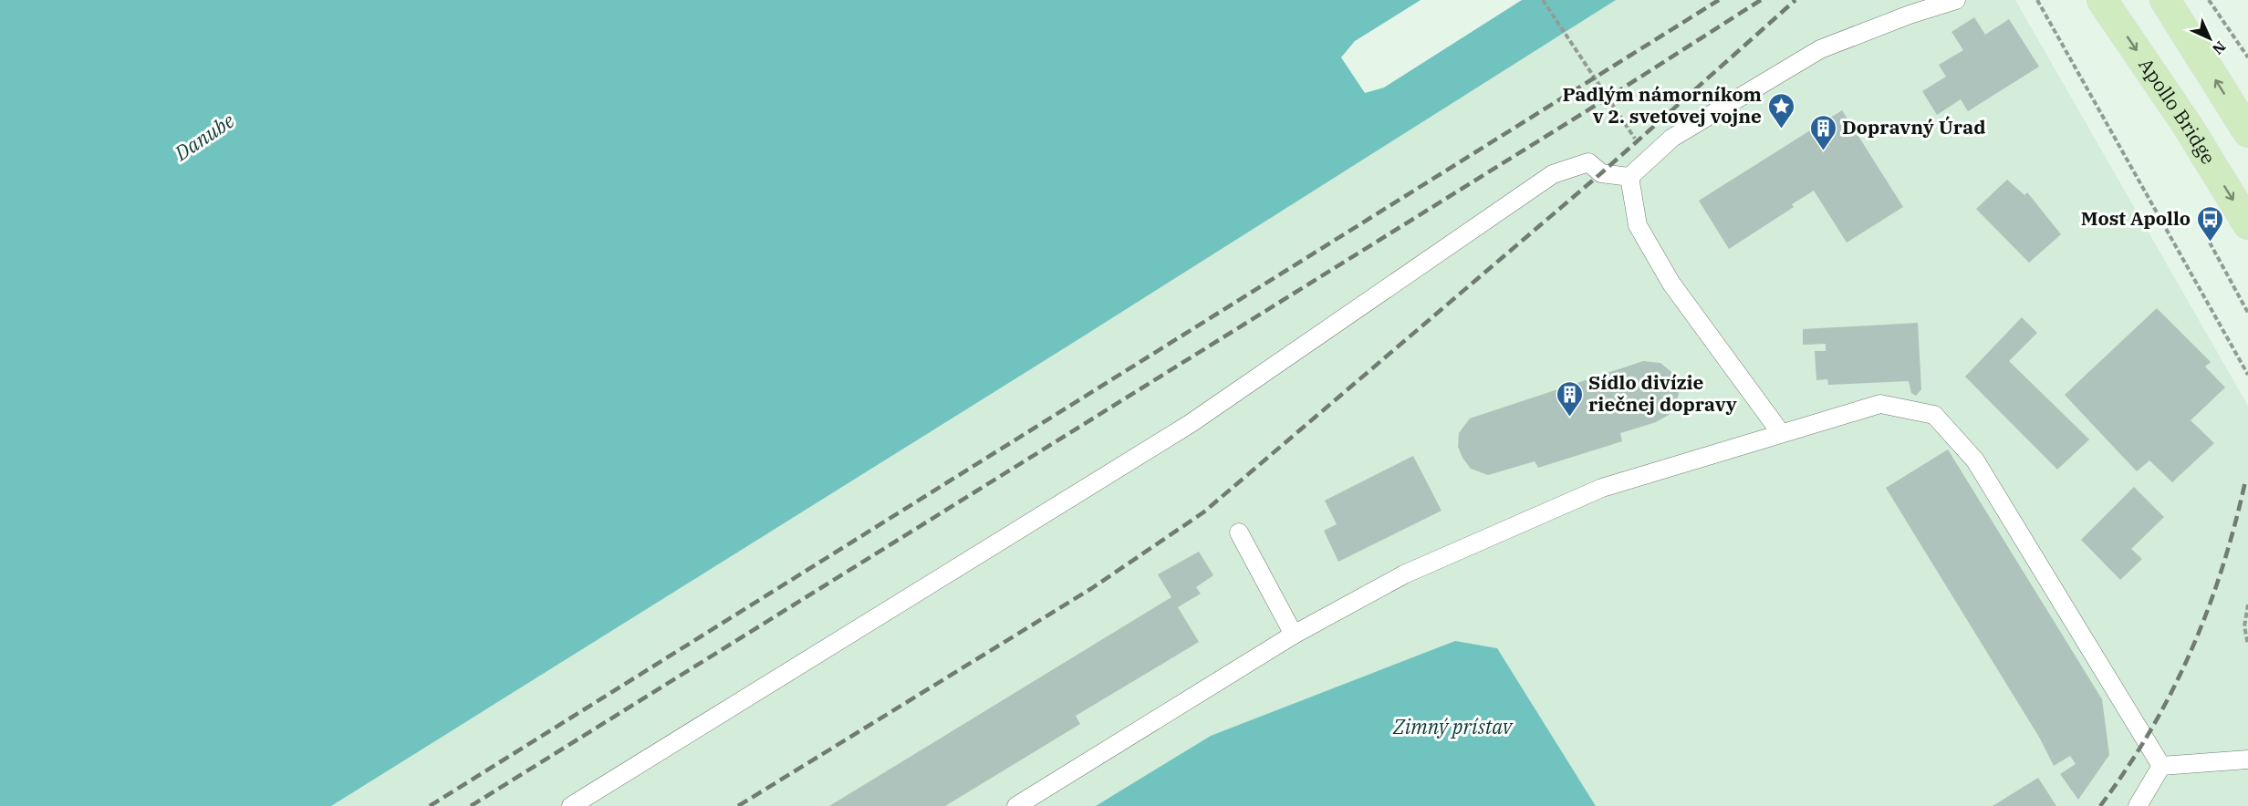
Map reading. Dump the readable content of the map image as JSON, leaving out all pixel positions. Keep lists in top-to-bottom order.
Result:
{
  "streets": {
    "main road": ["Apollo Bridge"]
  },
  "water": ["Danube", "Zimný prístav"],
  "places": {
    "place": ["Padlým námorníkom v 2. svetovej vojne"],
    "building": ["Dopravný Úrad", "Sídlo divízie riečnej dopravy"],
    "bus stop": ["Most Apollo"]
  },
  "north": "bottom right"
}
